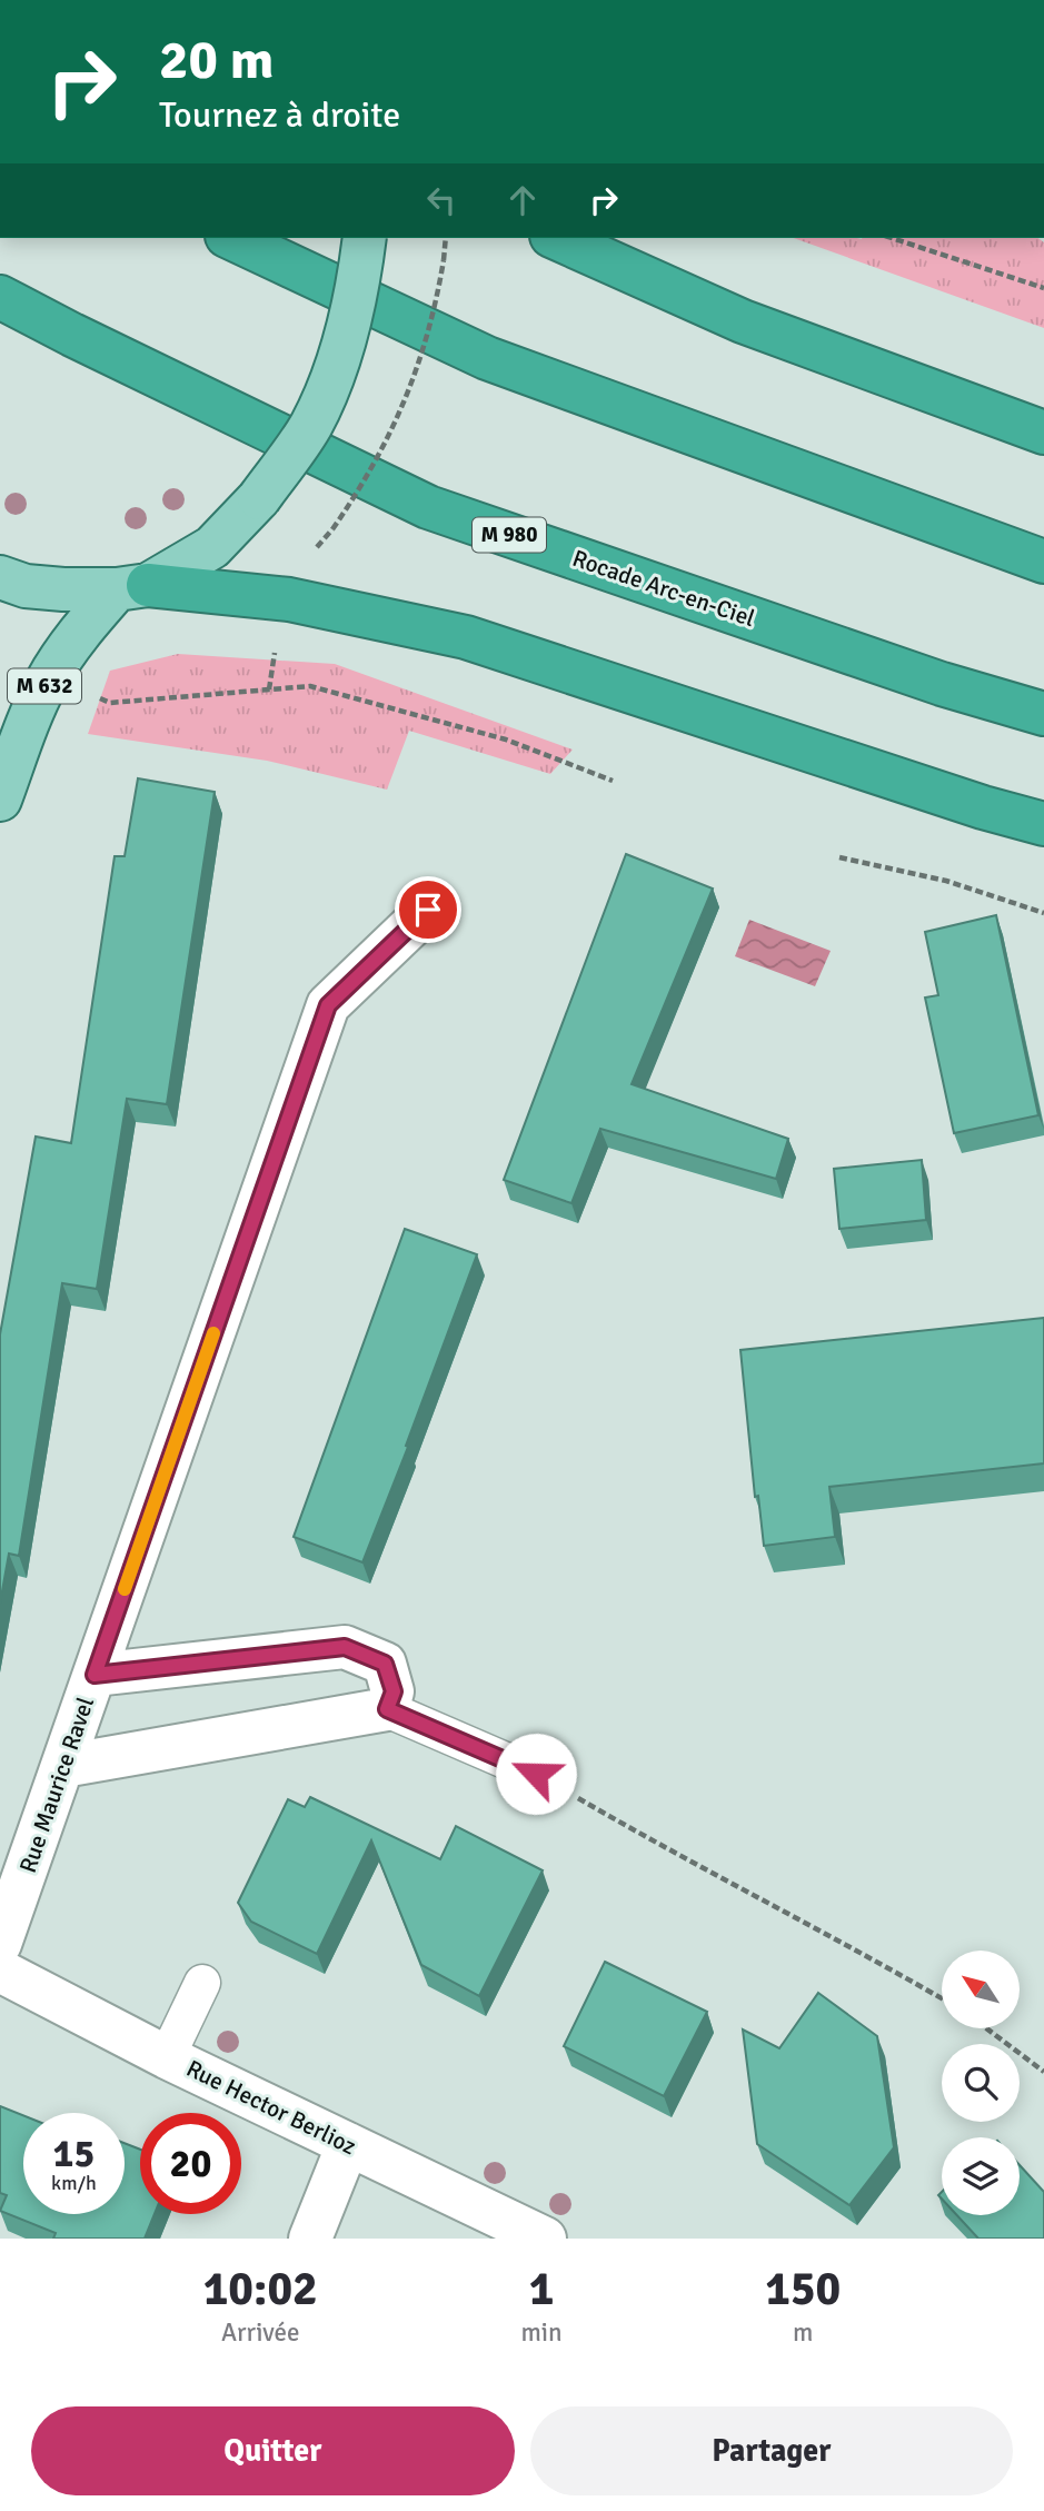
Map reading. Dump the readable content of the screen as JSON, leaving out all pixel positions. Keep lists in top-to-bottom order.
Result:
{
  "streets": {
    "highway": ["M 980", "Rocade Arc-en-Ciel"],
    "main road": ["M 632"],
    "street": ["Rue Maurice Ravel", "Rue Hector Berlioz"]
  },
  "north": "top left",
  "page": {
    "turn": ["20 m", "Tournez à droite"],
    "speed": "15 km/h",
    "limit": "20",
    "eta": [
      "10:02",
      "Arrivée",
      "1",
      "min",
      "150",
      "m"
    ],
    "buttons": ["Quitter", "Partager"]
  }
}
